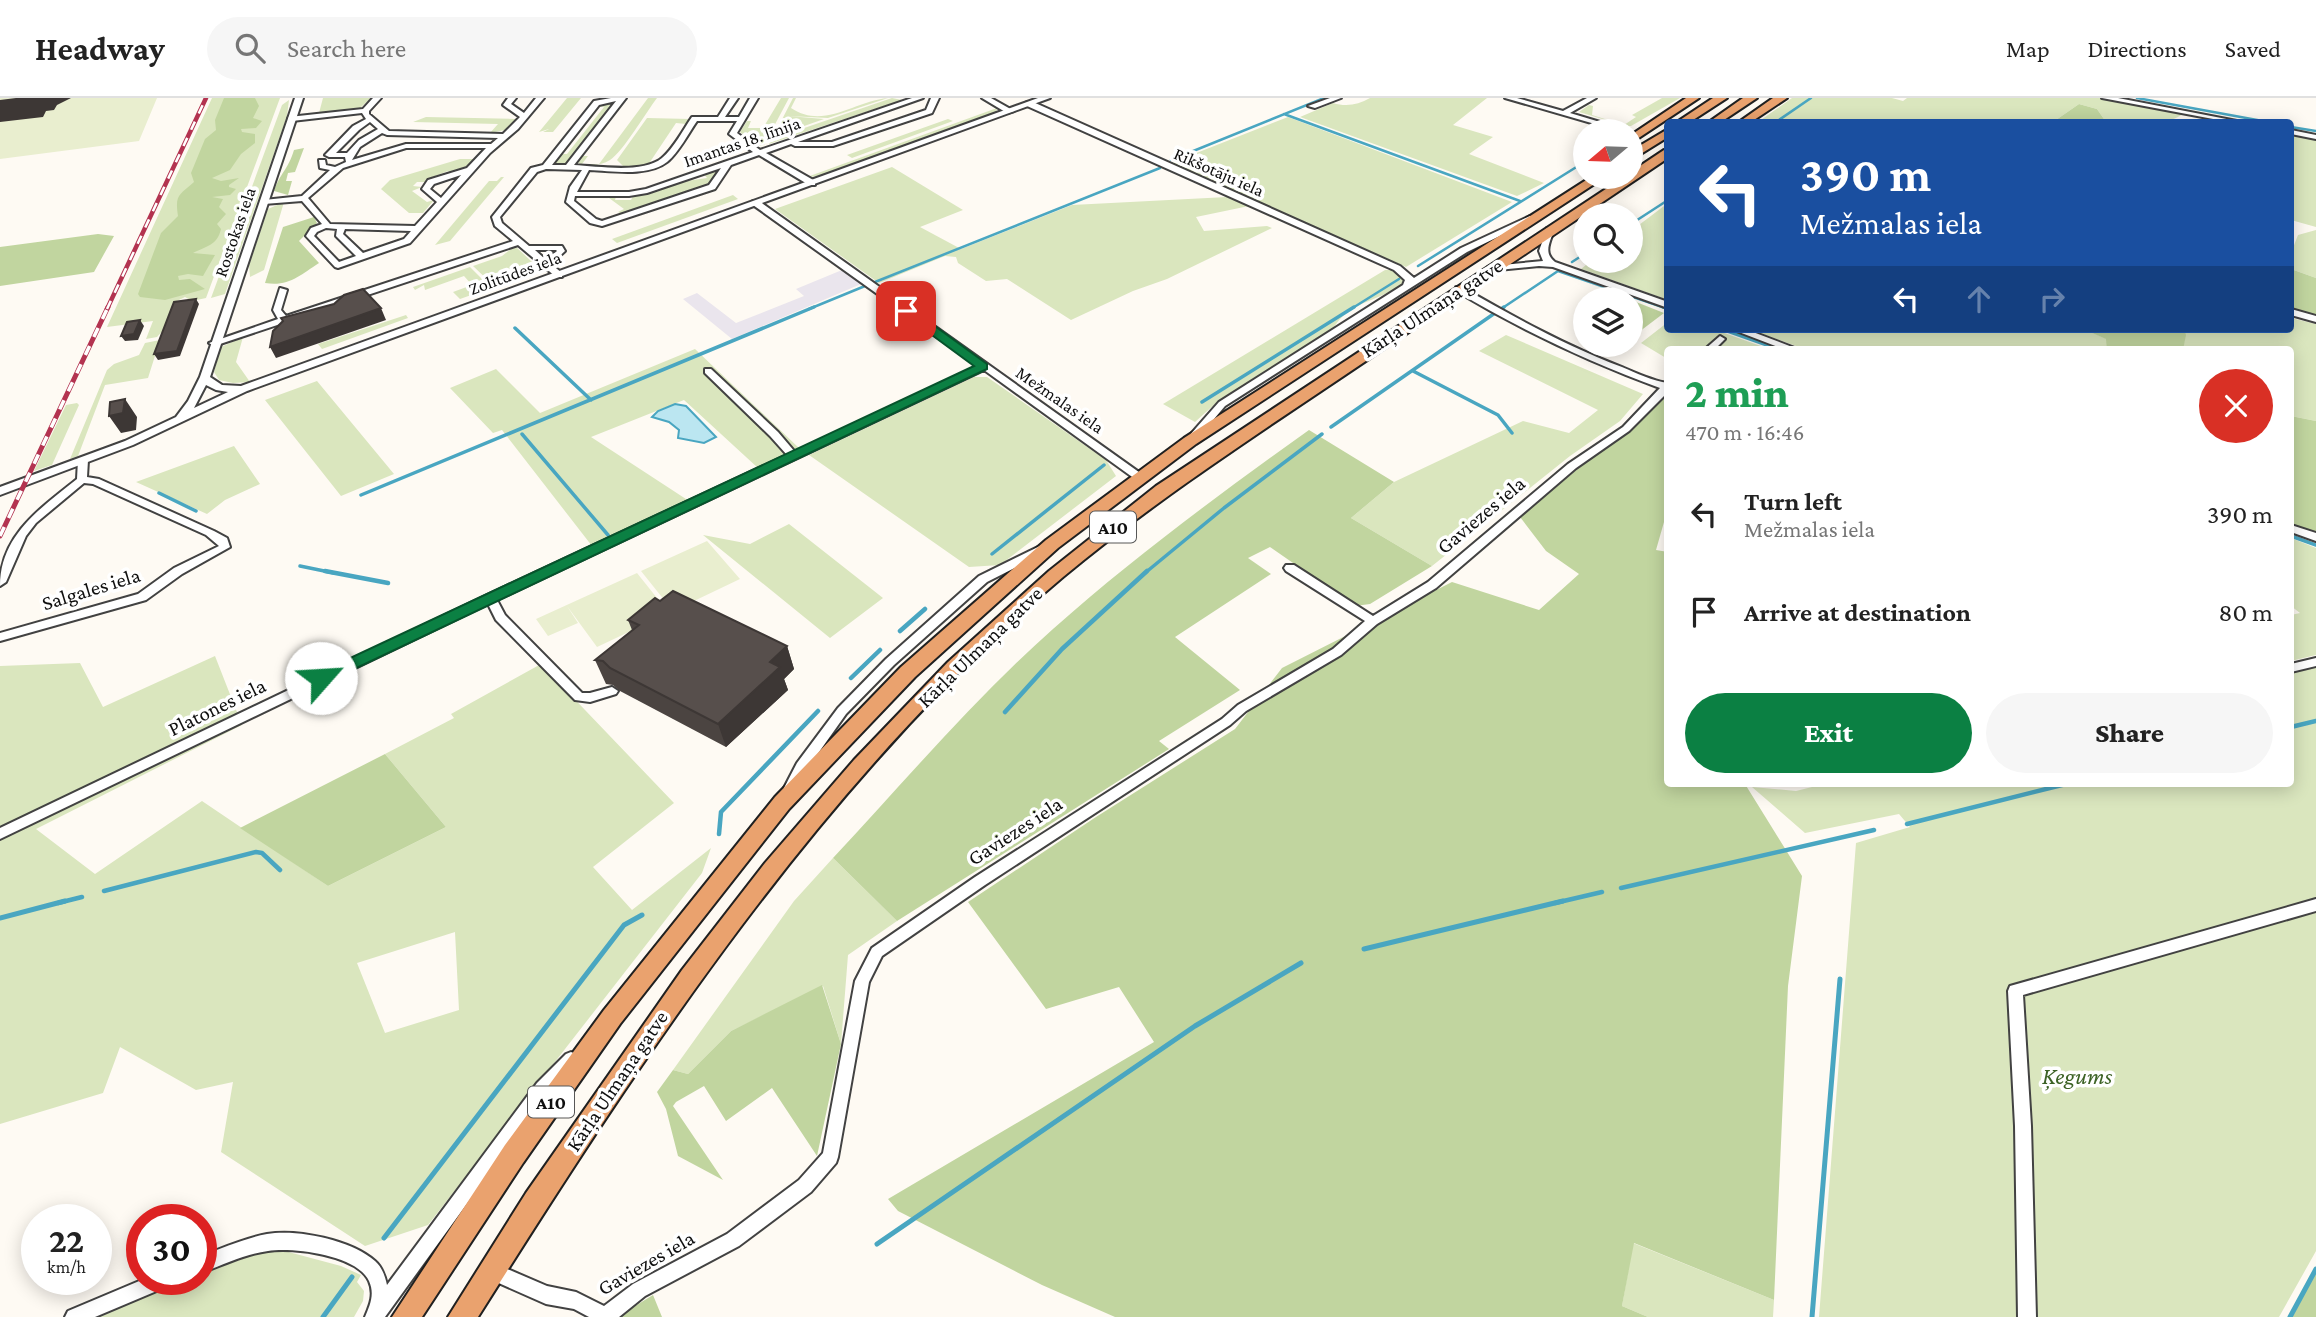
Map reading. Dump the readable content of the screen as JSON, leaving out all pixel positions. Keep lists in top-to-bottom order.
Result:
{
  "streets": {
    "highway": ["Kārļa Ulmaņa gatve", "A10"],
    "street": [
      "Imantas 18. līnija",
      "Rikšotāju iela",
      "Rostokas iela",
      "Zolitūdes iela",
      "Mežmalas iela",
      "Gaviezes iela",
      "Salgales iela",
      "Platones iela"
    ]
  },
  "crossings": [
    ["Rikšotāju iela", "Zolitūdes iela"],
    ["Rostokas iela", "Zolitūdes iela"],
    ["Zolitūdes iela", "Mežmalas iela"],
    ["Kārļa Ulmaņa gatve", "Mežmalas iela"],
    ["Kārļa Ulmaņa gatve", "Gaviezes iela"],
    ["Mežmalas iela", "Platones iela"]
  ],
  "parks": ["Ķegums"],
  "north": "left",
  "page": {
    "header": "Headway",
    "search": "Search here",
    "nav": ["Map", "Directions", "Saved"],
    "turn": ["390 m", "Mežmalas iela"],
    "heading": ["2 min", "470 m · 16:46"],
    "list": [
      {
        "name": "Turn left",
        "note": "Mežmalas iela",
        "value": "390 m"
      },
      {
        "name": "Arrive at destination",
        "value": "80 m"
      }
    ],
    "buttons": ["Exit", "Share"],
    "speed": "22 km/h",
    "limit": "30"
  }
}
